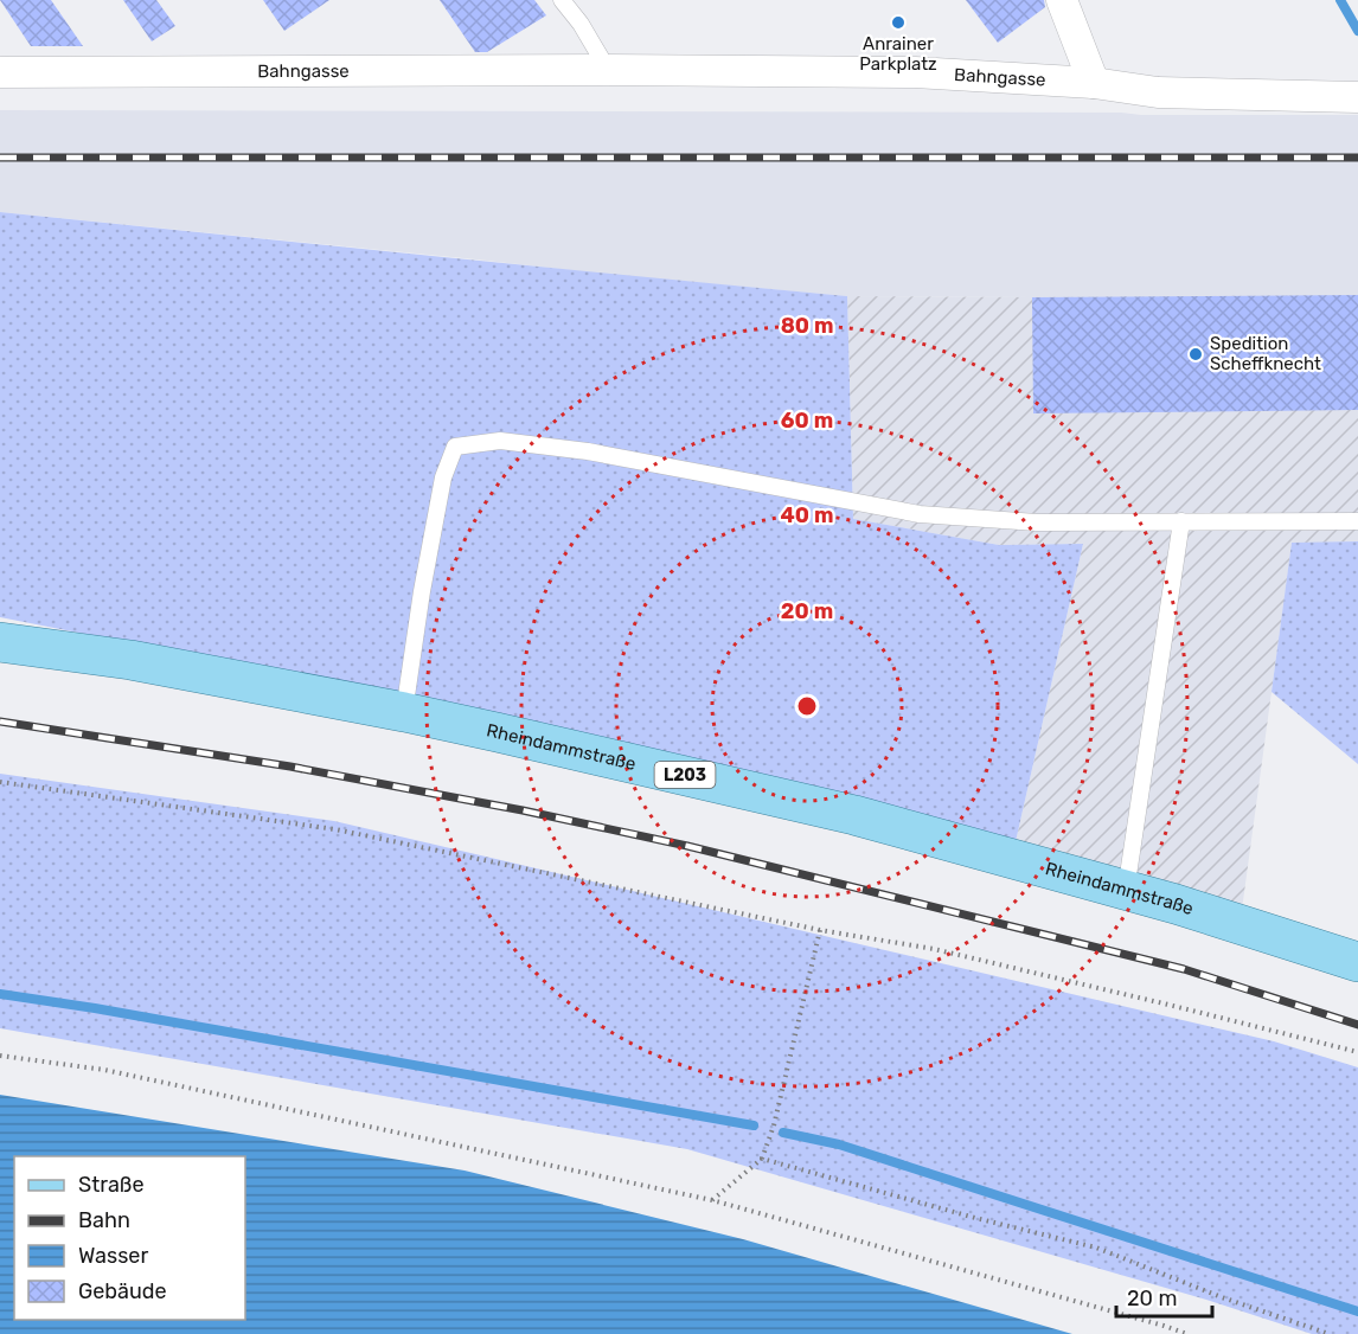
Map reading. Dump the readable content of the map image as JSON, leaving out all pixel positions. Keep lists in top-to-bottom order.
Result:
{
  "streets": {
    "main road": ["Rheindammstraße", "L203"],
    "street": ["Bahngasse"]
  },
  "places": ["Anrainer Parkplatz", "Spedition Scheffknecht"],
  "legend": [
    "Straße",
    "Bahn",
    "Wasser",
    "Gebäude"
  ],
  "scale_bar": "20 m",
  "rings": [
    "80 m",
    "60 m",
    "40 m",
    "20 m"
  ]
}
